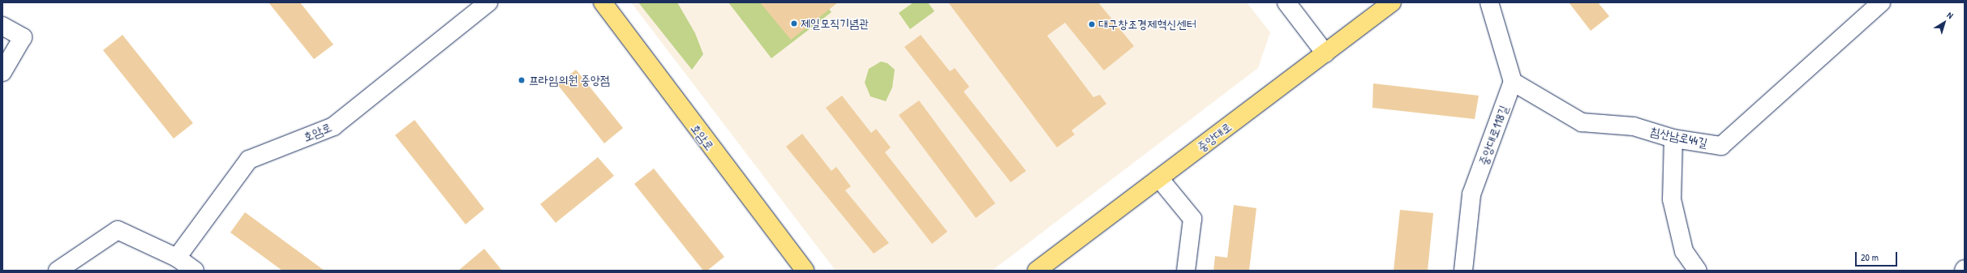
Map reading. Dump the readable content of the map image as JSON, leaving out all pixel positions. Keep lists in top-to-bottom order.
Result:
{
  "streets": {
    "main road": ["호암로", "중앙대로"],
    "street": ["중앙대로118길", "침산남로44길"]
  },
  "crossings": [
    ["중앙대로118길", "침산남로44길"]
  ],
  "places": ["제일모직기념관", "대구창조경제혁신센터", "프라임의원 중앙점"],
  "scale_bar": "20 m",
  "north": "top right"
}
